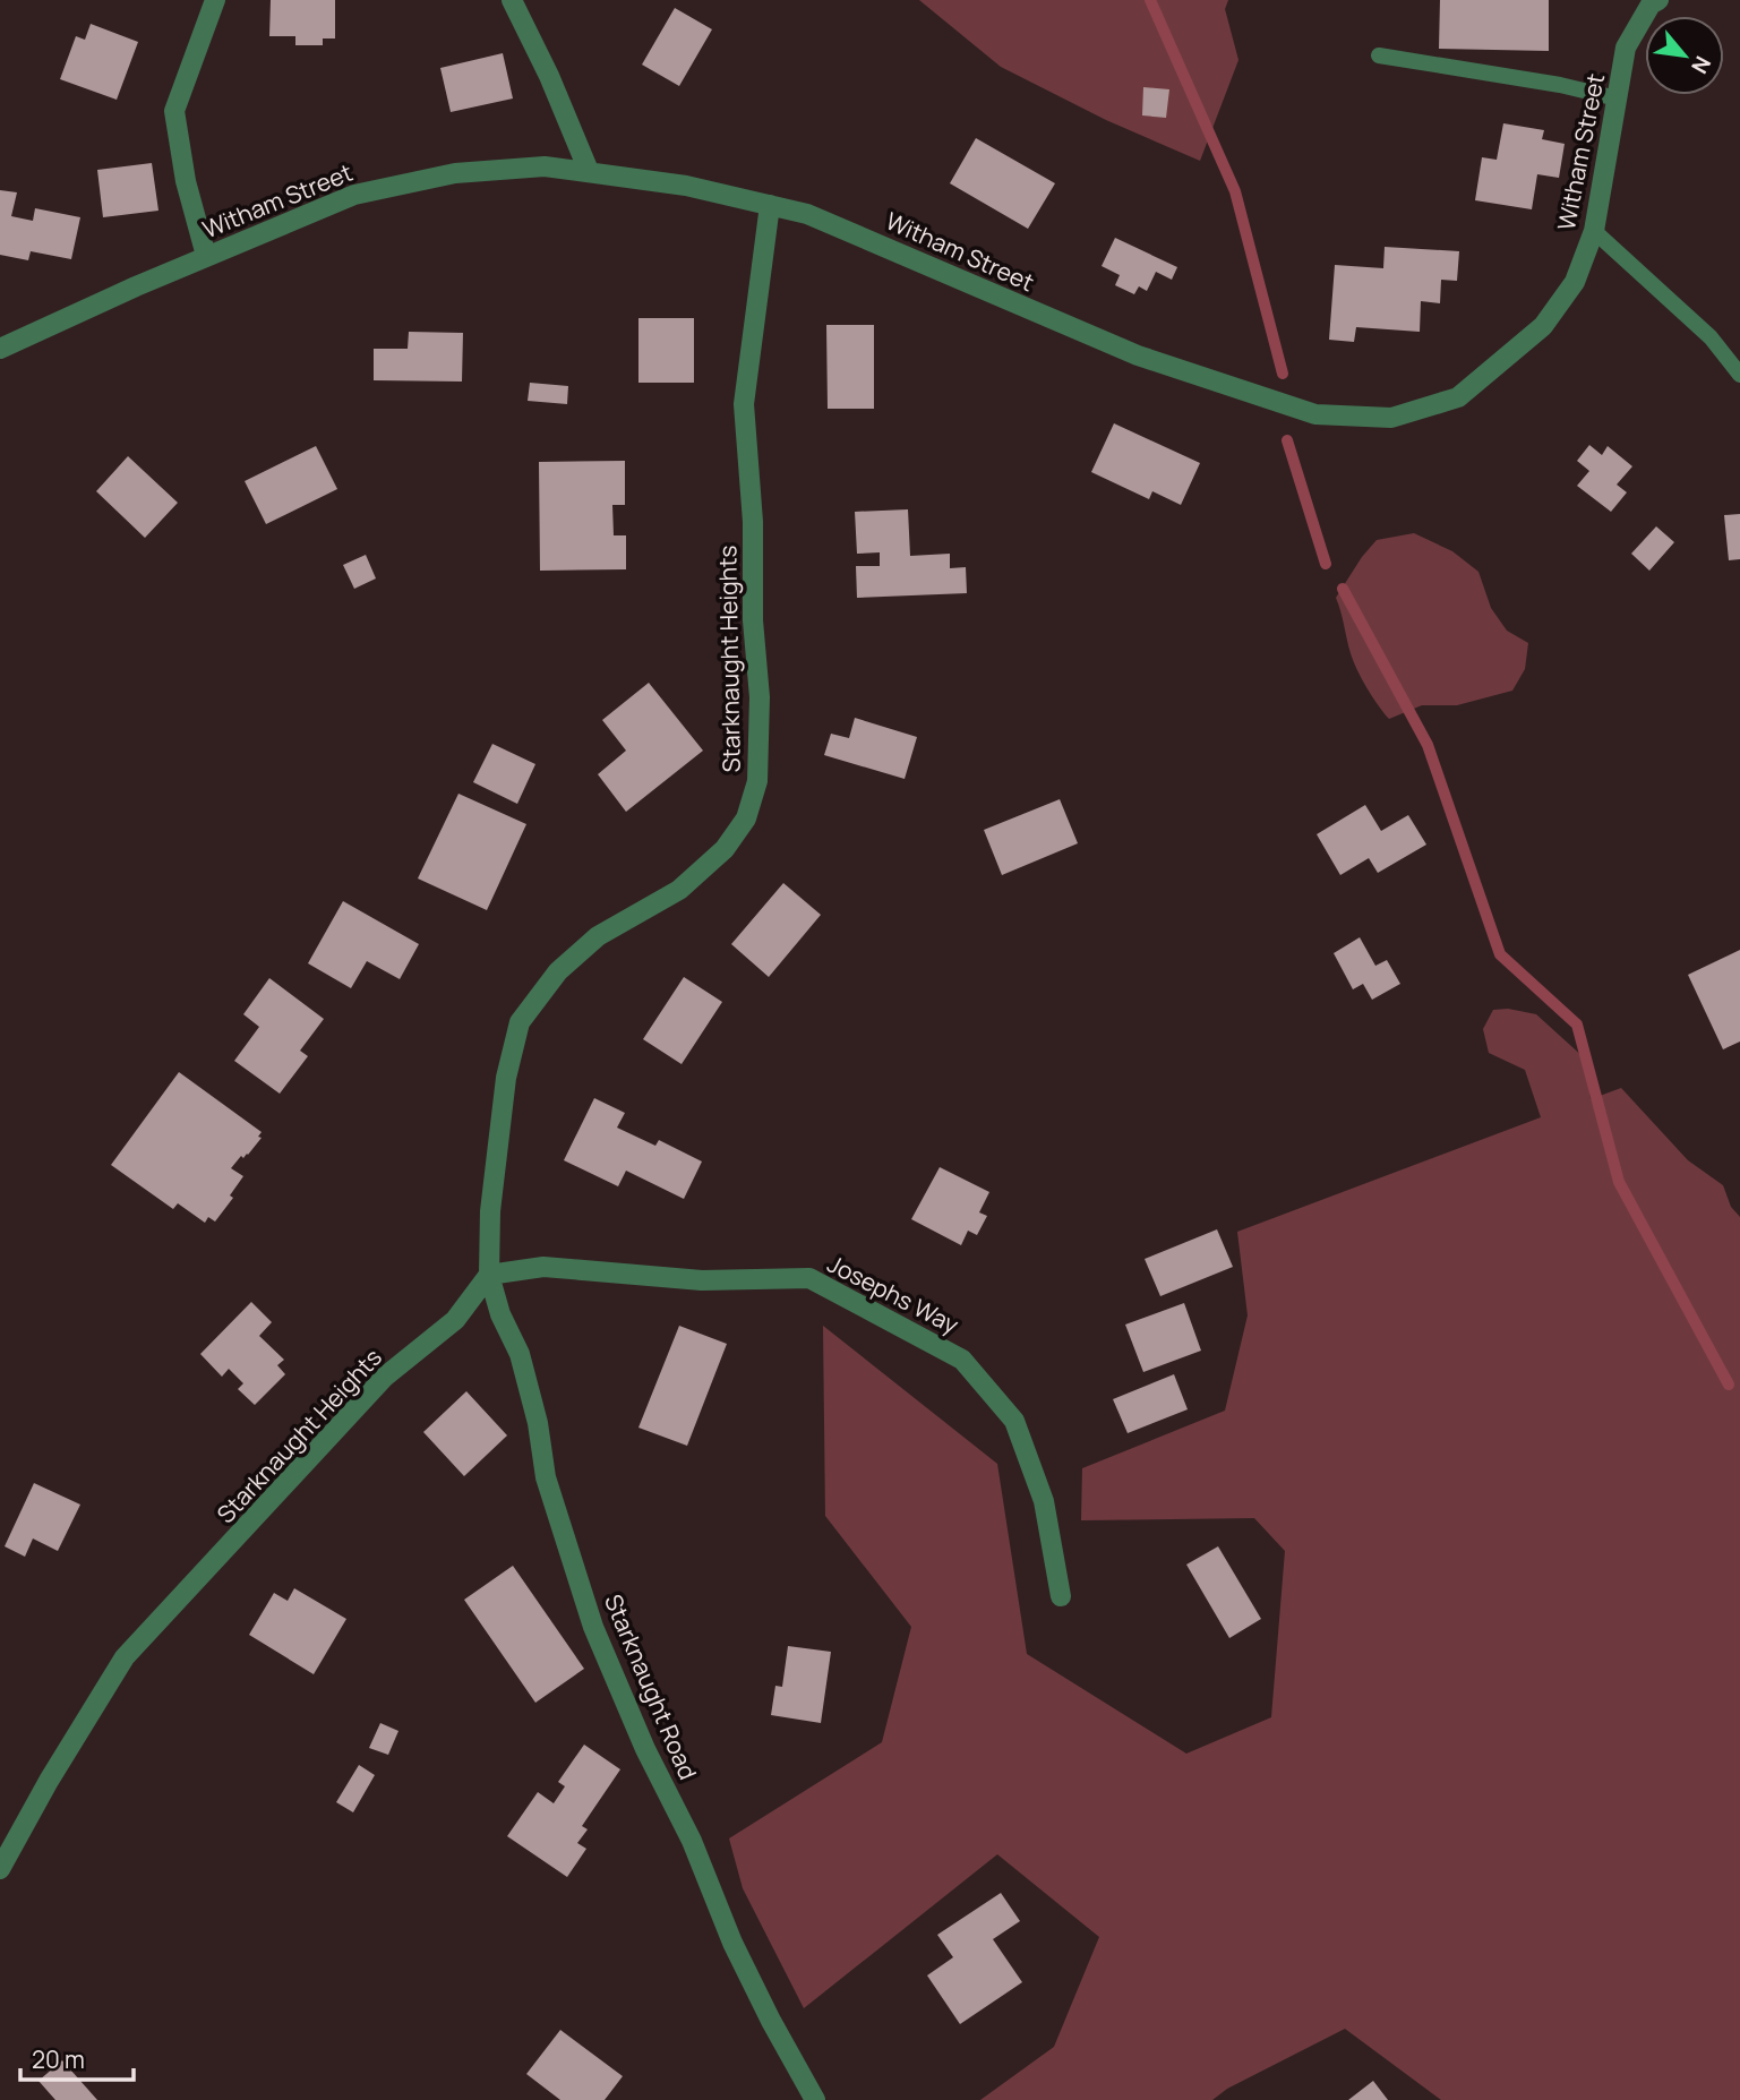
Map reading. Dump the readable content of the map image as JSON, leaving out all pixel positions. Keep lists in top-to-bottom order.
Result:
{
  "streets": {
    "street": [
      "Witham Street",
      "Starknaught Heights",
      "Josephs Way",
      "Starknaught Road"
    ]
  },
  "crossings": [
    ["Witham Street", "Starknaught Heights"],
    ["Starknaught Heights", "Josephs Way"],
    ["Starknaught Heights", "Starknaught Road"],
    ["Josephs Way", "Starknaught Road"]
  ],
  "scale_bar": "20 m",
  "north": "bottom right"
}
